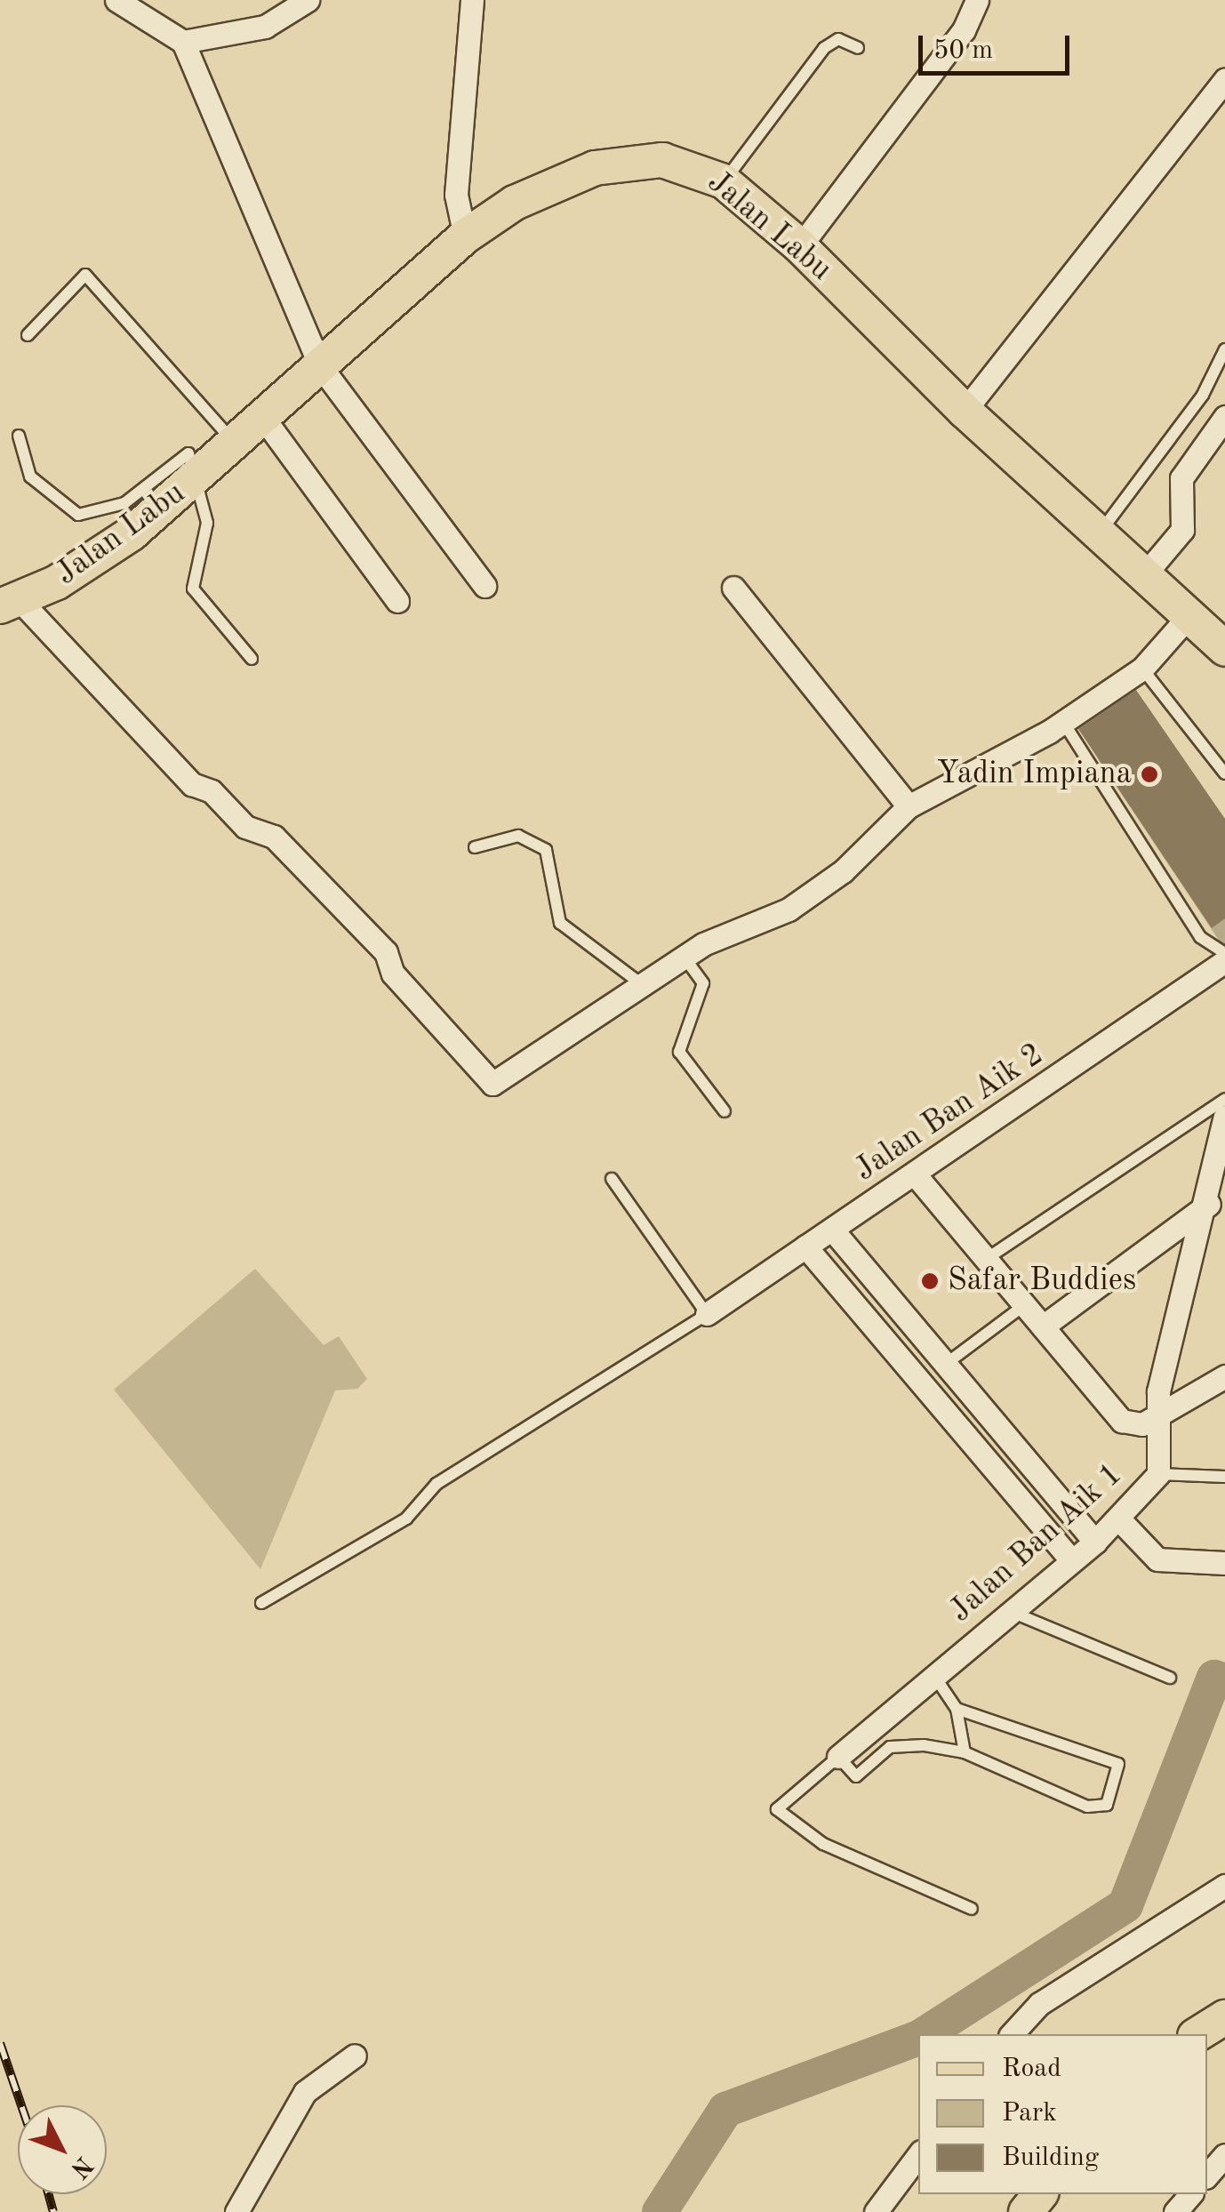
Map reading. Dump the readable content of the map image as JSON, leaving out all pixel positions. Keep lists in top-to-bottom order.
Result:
{
  "streets": {
    "main road": ["Jalan Labu"],
    "street": ["Jalan Ban Aik 2", "Jalan Ban Aik 1"]
  },
  "places": ["Yadin Impiana", "Safar Buddies"],
  "legend": ["Road", "Park", "Building"],
  "scale_bar": "50 m",
  "north": "bottom right"
}
